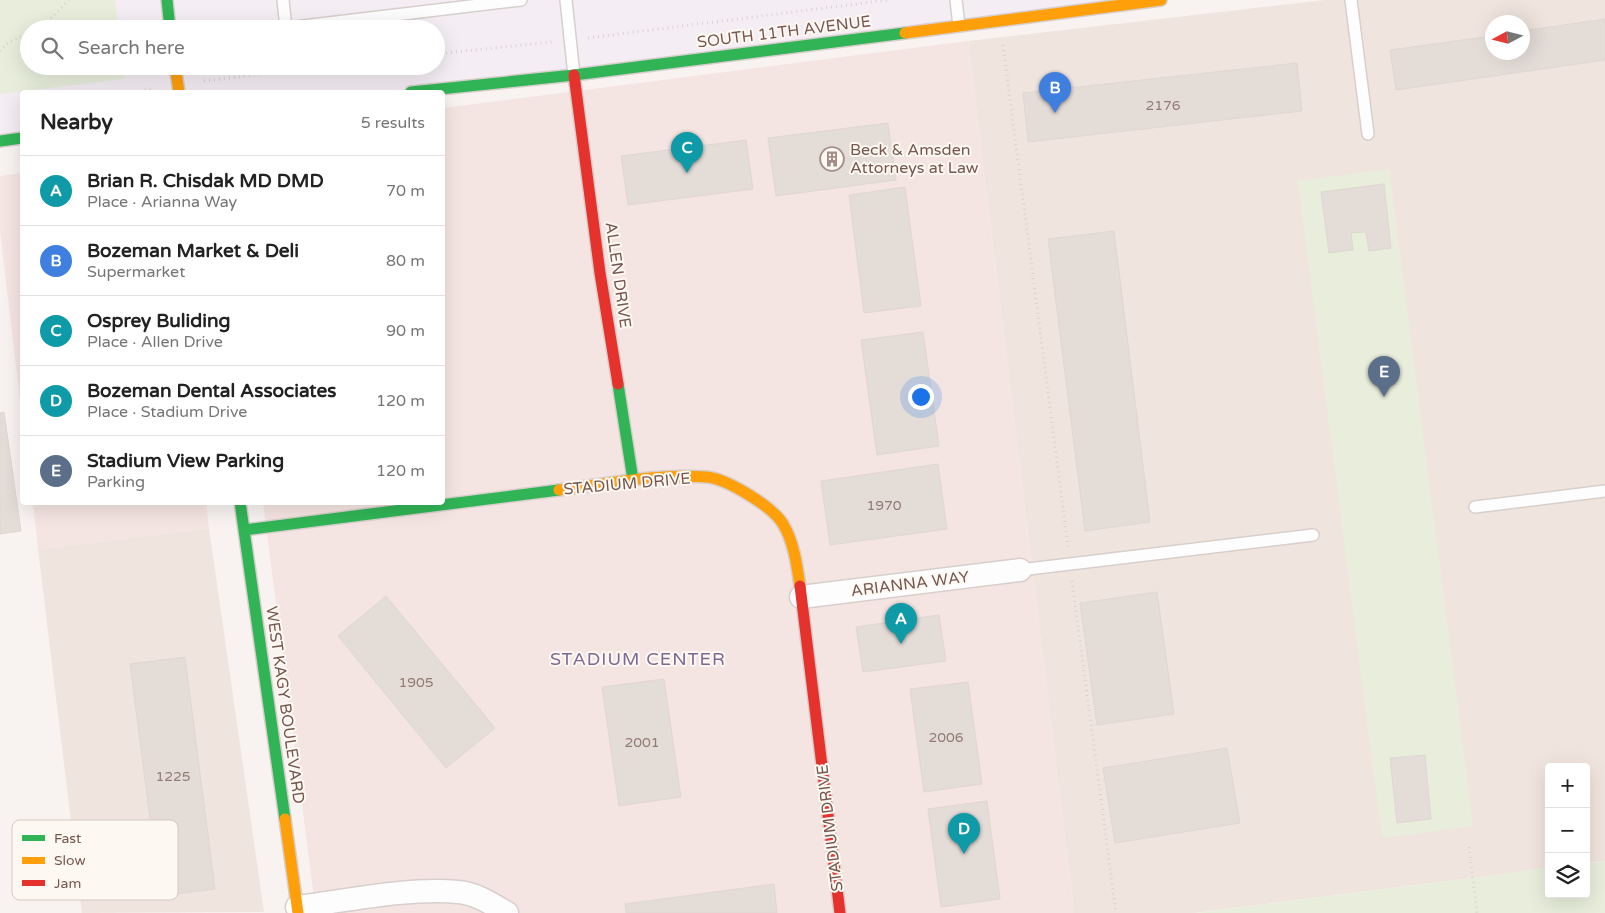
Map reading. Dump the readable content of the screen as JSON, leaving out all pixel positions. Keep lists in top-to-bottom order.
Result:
{
  "streets": {
    "street": [
      "SOUTH 11TH AVENUE",
      "ALLEN DRIVE",
      "STADIUM DRIVE",
      "ARIANNA WAY",
      "WEST KAGY BOULEVARD"
    ]
  },
  "crossings": [
    ["SOUTH 11TH AVENUE", "ALLEN DRIVE"],
    ["ALLEN DRIVE", "STADIUM DRIVE"],
    ["STADIUM DRIVE", "ARIANNA WAY"],
    ["STADIUM DRIVE", "WEST KAGY BOULEVARD"]
  ],
  "districts": ["STADIUM CENTER"],
  "places": {
    "building": ["Beck & Amsden Attorneys at Law"]
  },
  "house_numbers": [
    "2176",
    "1970",
    "1905",
    "2006",
    "2001",
    "1225"
  ],
  "legend": ["Fast", "Slow", "Jam"],
  "north": "left",
  "page": {
    "search": "Search here",
    "pins": [
      "B",
      "C",
      "E",
      "A",
      "D"
    ],
    "heading": ["Nearby", "5 results"],
    "list": [
      {
        "mark": "A",
        "name": "Brian R. Chisdak MD DMD",
        "note": "Place · Arianna Way",
        "value": "70 m"
      },
      {
        "mark": "B",
        "name": "Bozeman Market & Deli",
        "note": "Supermarket",
        "value": "80 m"
      },
      {
        "mark": "C",
        "name": "Osprey Buliding",
        "note": "Place · Allen Drive",
        "value": "90 m"
      },
      {
        "mark": "D",
        "name": "Bozeman Dental Associates",
        "note": "Place · Stadium Drive",
        "value": "120 m"
      },
      {
        "mark": "E",
        "name": "Stadium View Parking",
        "note": "Parking",
        "value": "120 m"
      }
    ],
    "map_buttons": ["+", "−"]
  }
}
